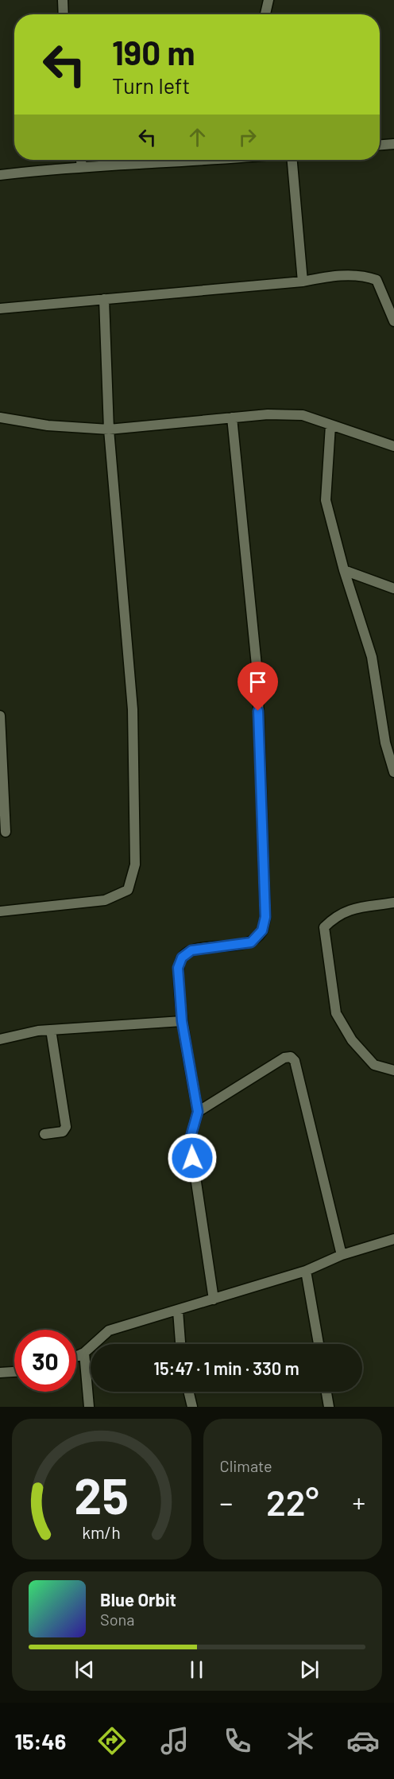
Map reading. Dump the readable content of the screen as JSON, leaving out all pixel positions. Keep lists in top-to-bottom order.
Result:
{
  "page": {
    "turn": ["190 m", "Turn left"],
    "limit": "30",
    "trip": "15:47 · 1 min · 330 m",
    "tile": "Climate",
    "heat": ["−", "22°", "+"],
    "song": ["Blue Orbit", "Sona"],
    "tabs": "15:46",
    "gauge": ["25", "km/h"]
  }
}
